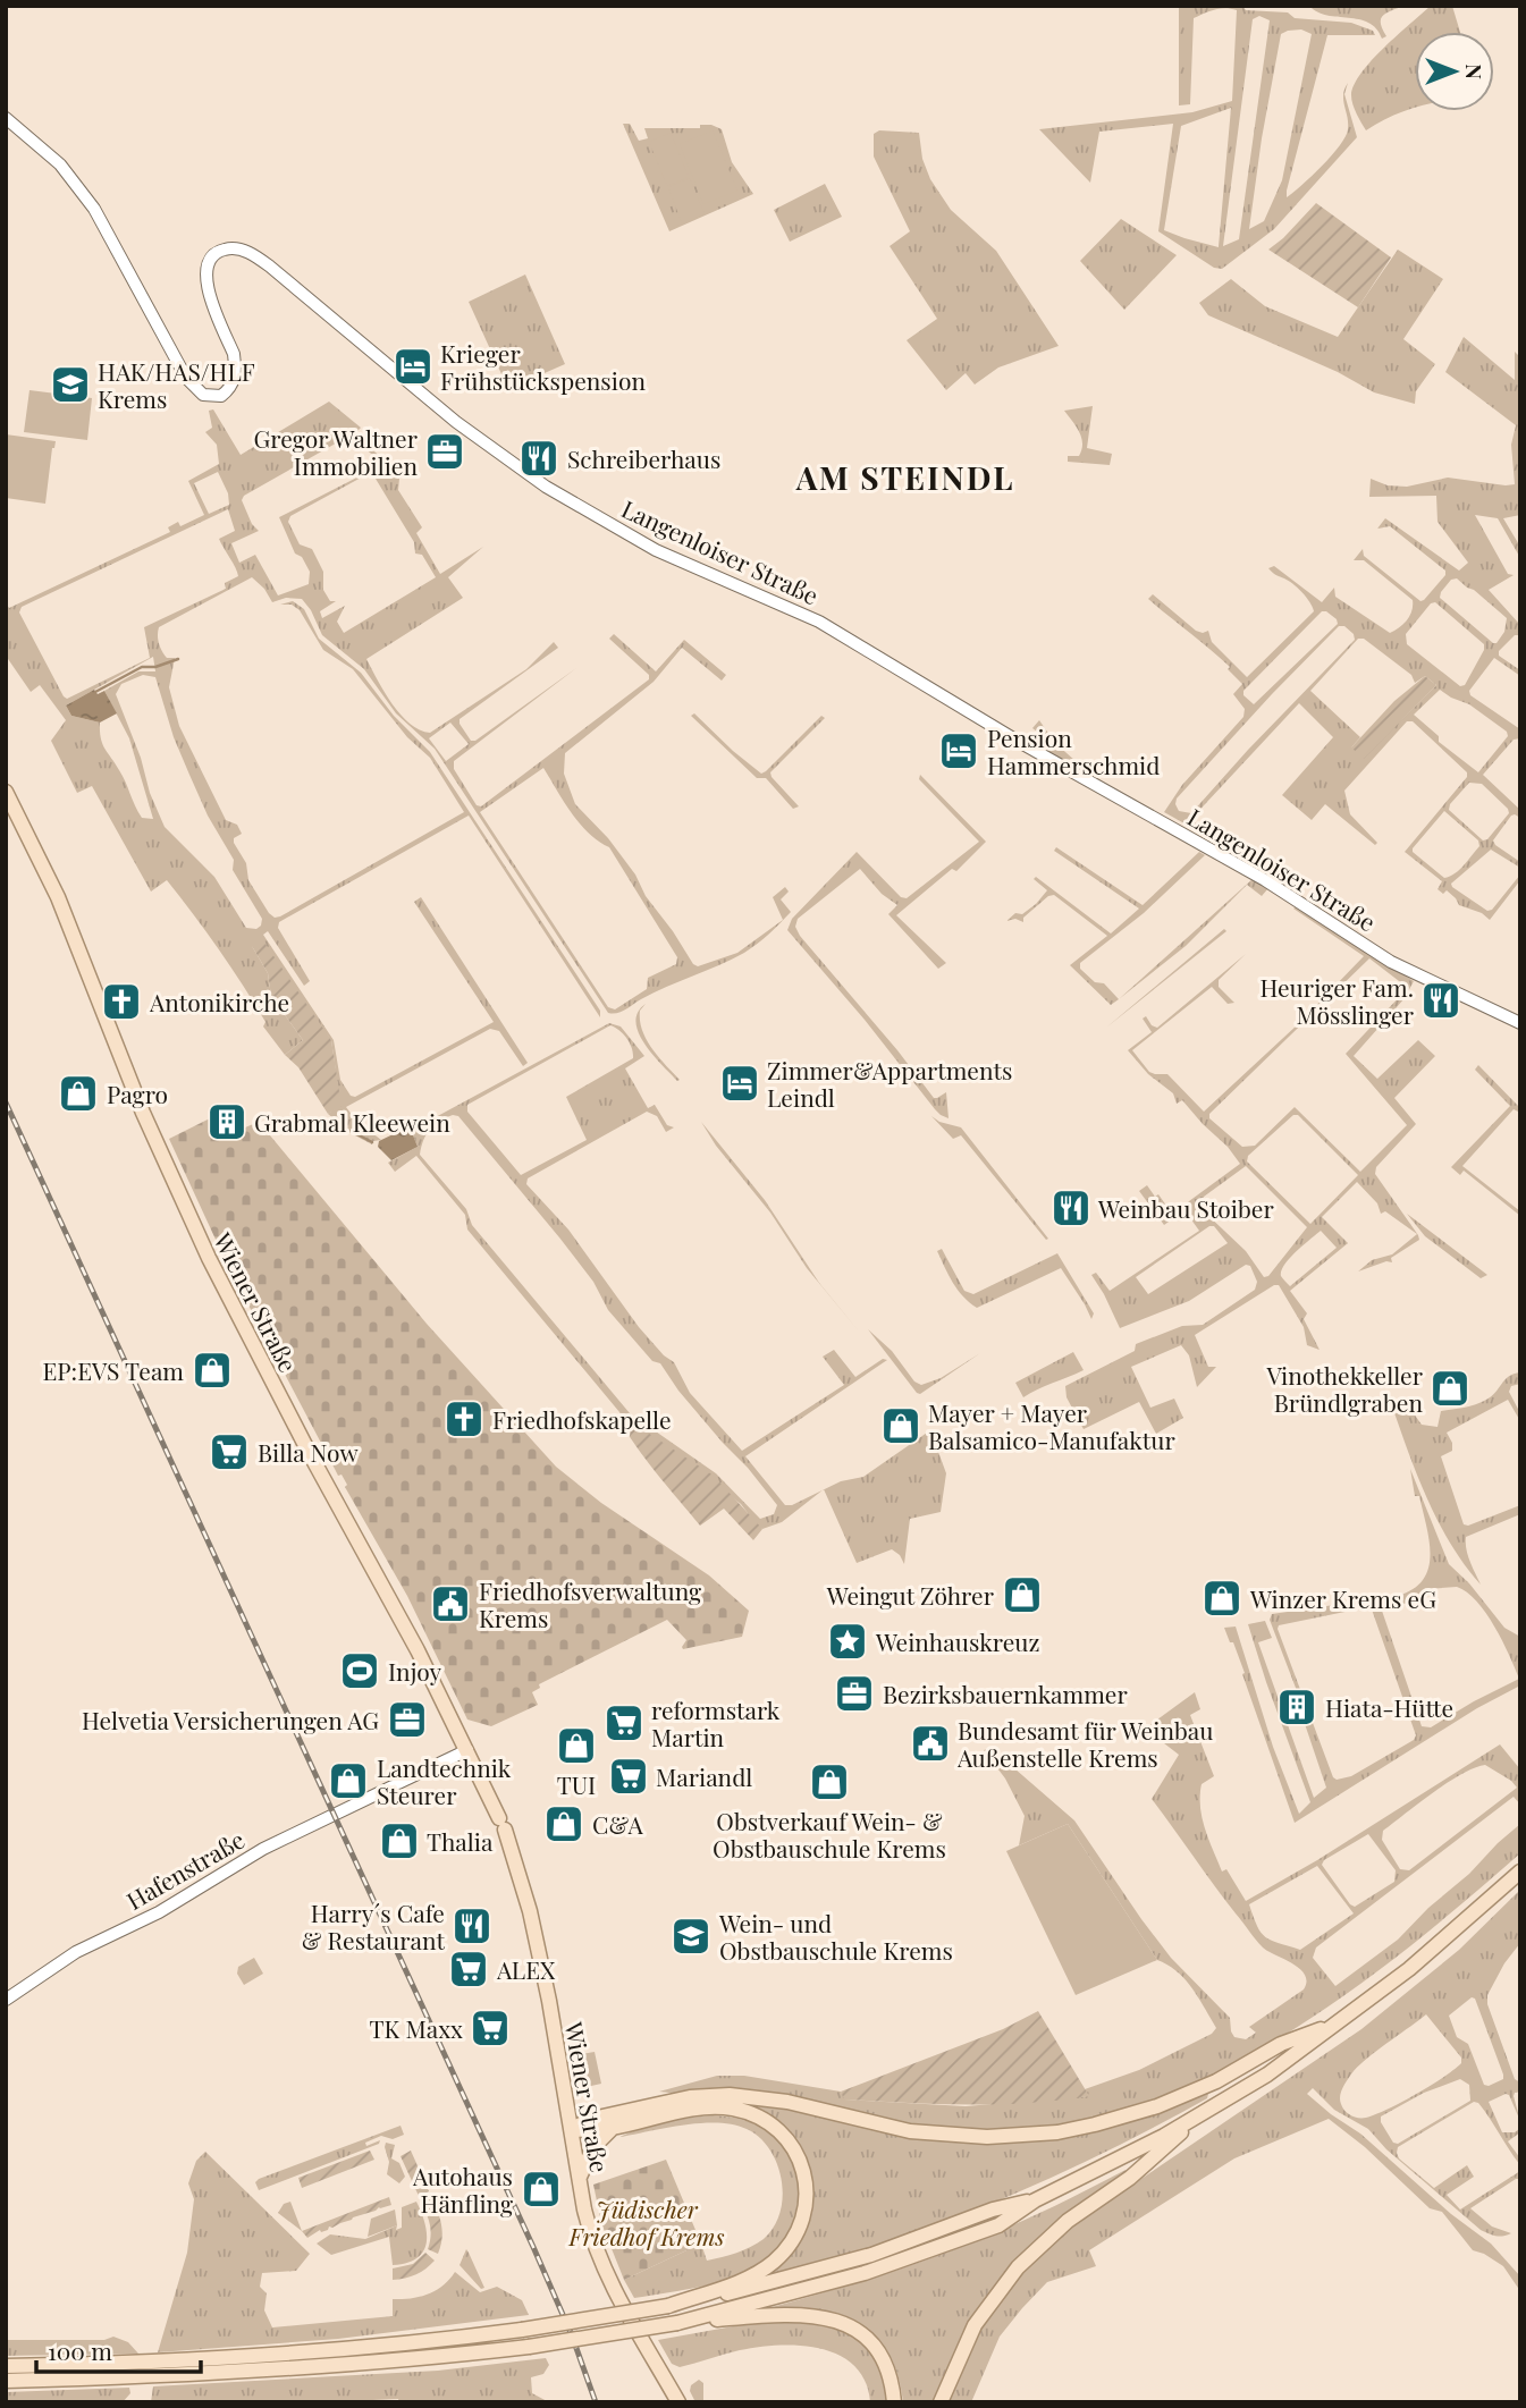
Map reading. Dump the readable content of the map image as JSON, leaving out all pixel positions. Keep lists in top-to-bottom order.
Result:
{
  "streets": {
    "main road": ["Wiener Straße"],
    "street": ["Langenloiser Straße", "Hafenstraße"]
  },
  "crossings": [
    ["Wiener Straße", "Hafenstraße"]
  ],
  "districts": ["AM STEINDL"],
  "parks": ["Jüdischer Friedhof Krems"],
  "places": {
    "hotel": ["Krieger Frühstückspension", "Pension Hammerschmid", "Zimmer&Appartments Leindl"],
    "school or university": ["HAK/HAS/HLF Krems", "Wein- und Obstbauschule Krems"],
    "office": ["Gregor Waltner Immobilien", "Bezirksbauernkammer", "Helvetia Versicherungen AG"],
    "restaurant": [
      "Schreiberhaus",
      "Heuriger Fam. Mösslinger",
      "Weinbau Stoiber",
      "Harry´s Cafe & Restaurant"
    ],
    "church": ["Antonikirche", "Friedhofskapelle"],
    "shop": [
      "Pagro",
      "EP:EVS Team",
      "Vinothekkeller Bründlgraben",
      "Mayer + Mayer Balsamico-Manufaktur",
      "Weingut Zöhrer",
      "Winzer Krems eG",
      "TUI",
      "Landtechnik Steurer",
      "Obstverkauf Wein- & Obstbauschule Krems",
      "C&A",
      "Thalia",
      "Autohaus Hänfling"
    ],
    "building": ["Grabmal Kleewein", "Hiata-Hütte"],
    "supermarket": [
      "Billa Now",
      "reformstark Martin",
      "Mariandl",
      "ALEX",
      "TK Maxx"
    ],
    "public building": ["Friedhofsverwaltung Krems", "Bundesamt für Weinbau Außenstelle Krems"],
    "place": ["Weinhauskreuz"],
    "sports": ["Injoy"]
  },
  "scale_bar": "100 m",
  "north": "right"
}
